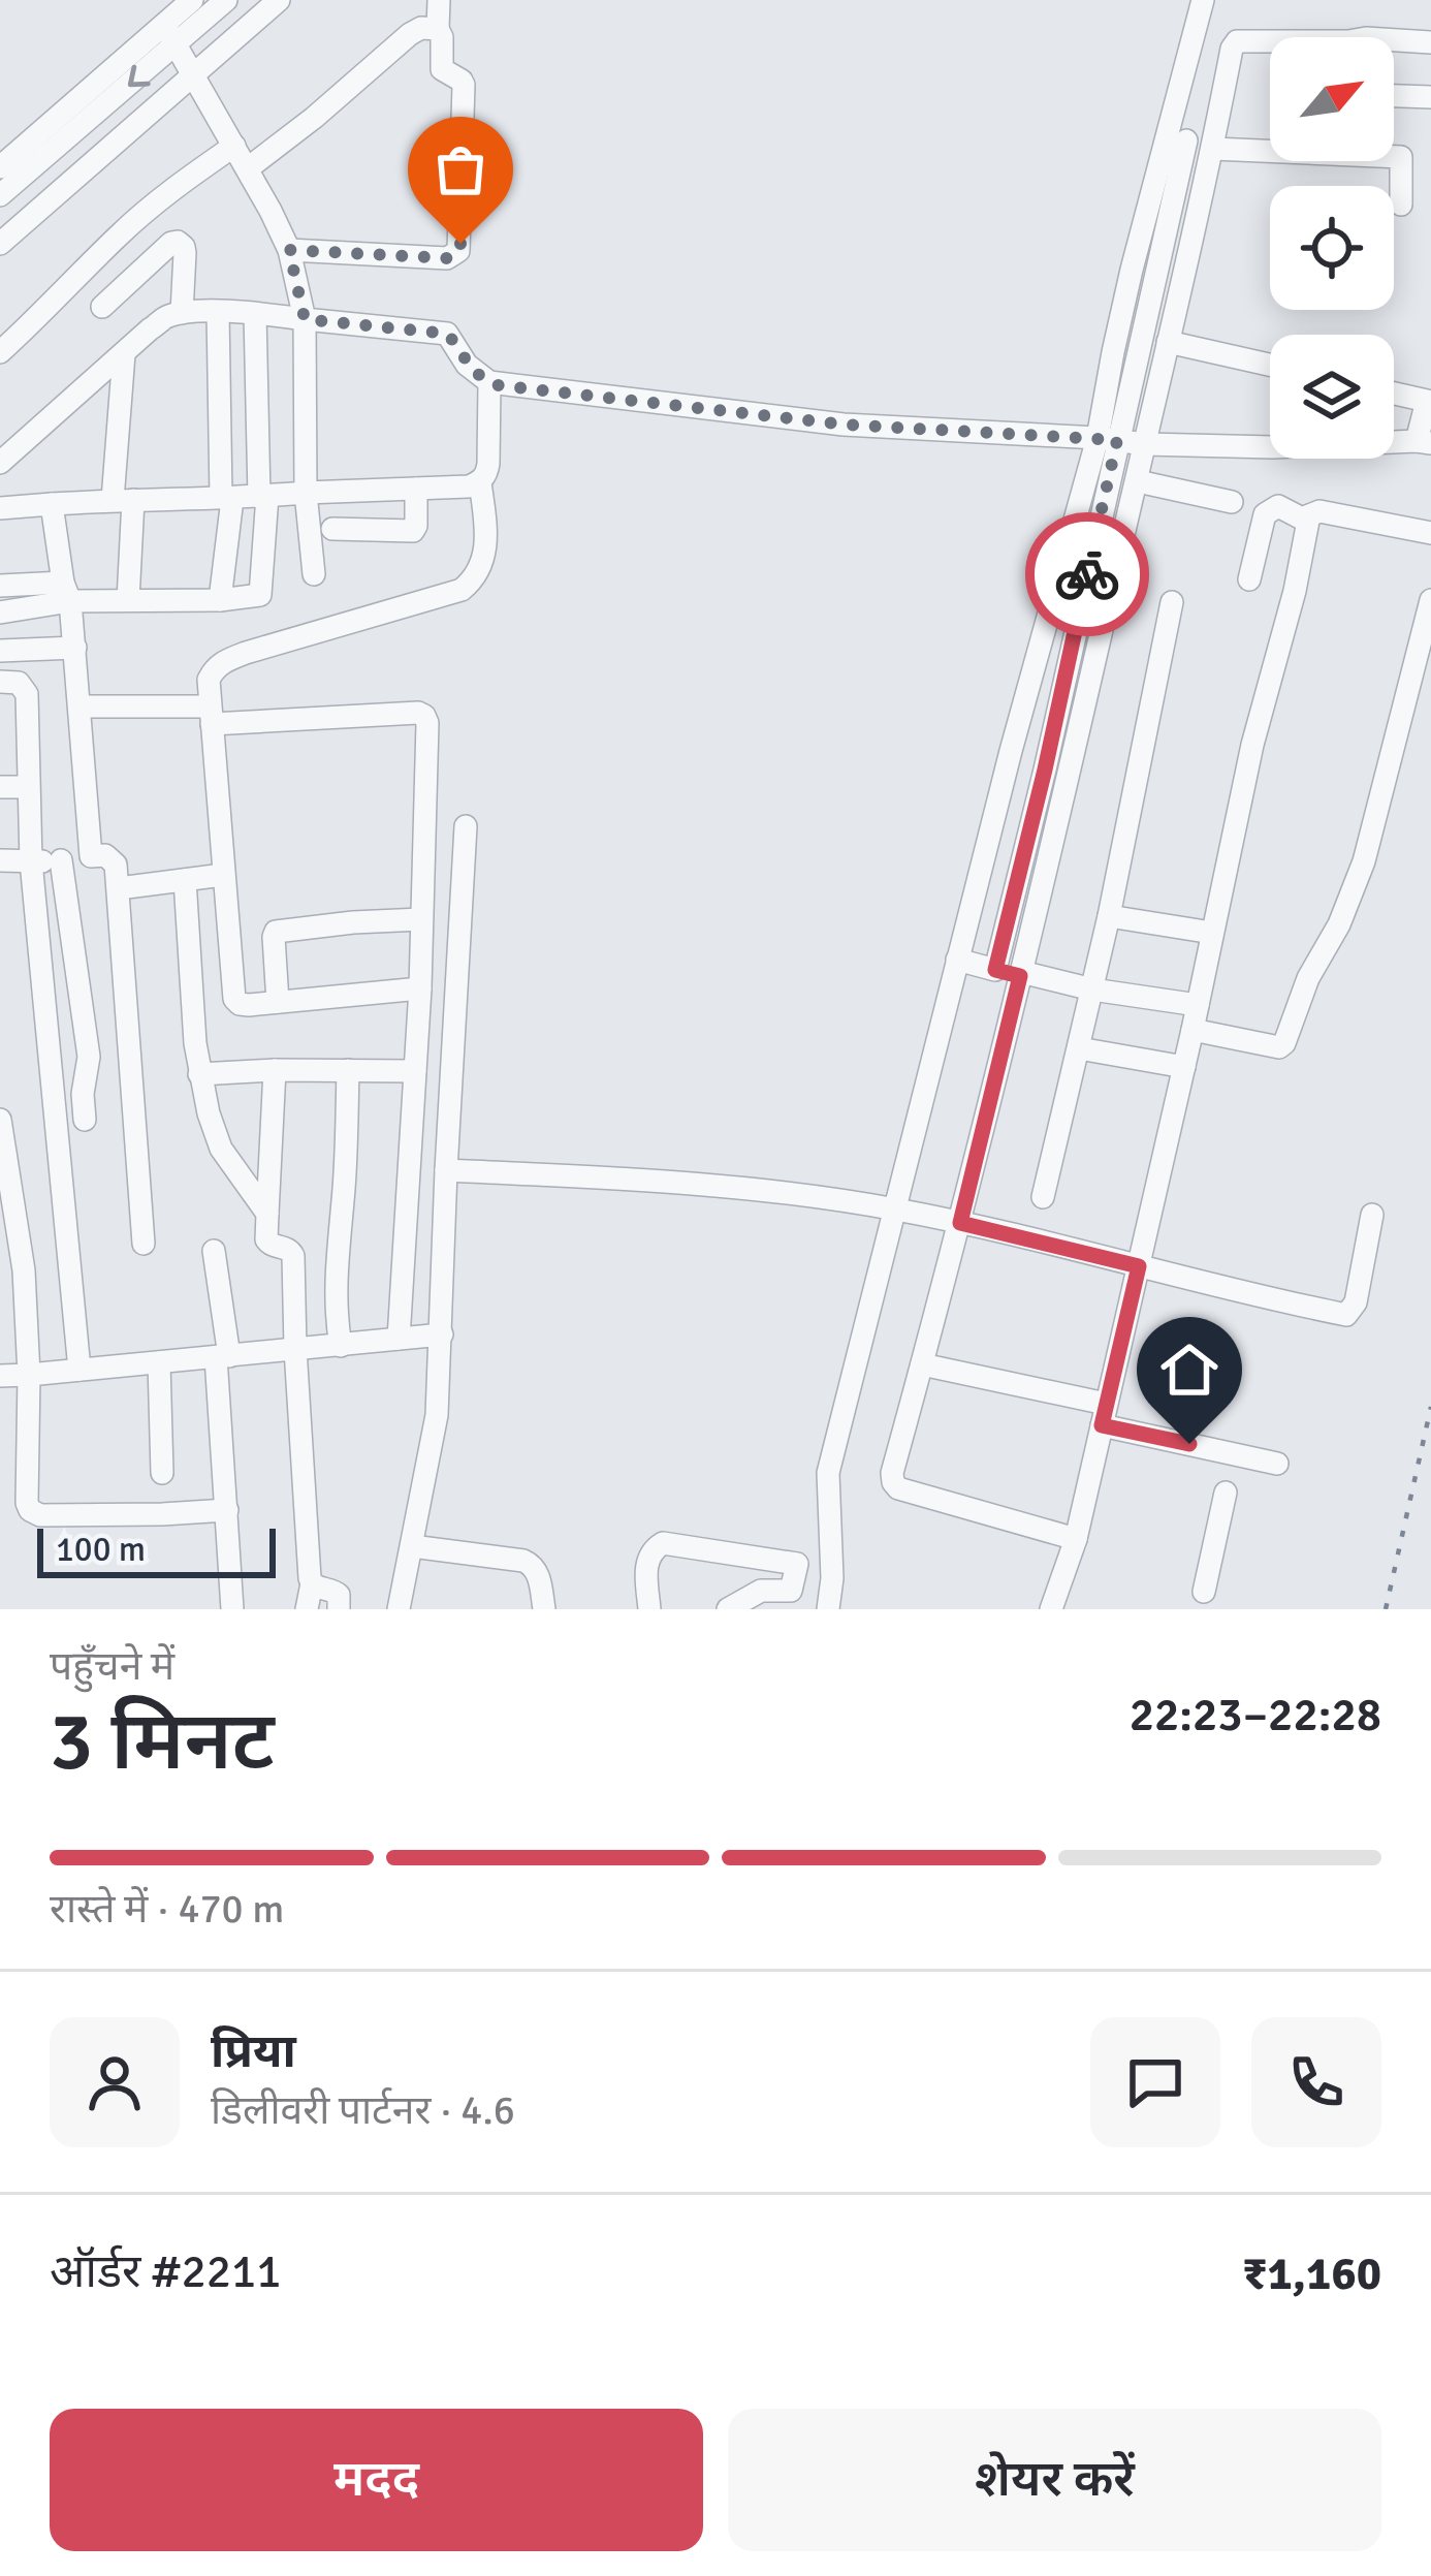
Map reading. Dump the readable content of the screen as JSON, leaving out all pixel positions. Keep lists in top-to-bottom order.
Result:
{
  "scale_bar": "100 m",
  "north": "top right",
  "page": {
    "scale": "100 m",
    "heading": ["3 मिनट", "पहुँचने में", "22:23–22:28"],
    "panel": [
      "प्रिया",
      "डिलीवरी पार्टनर · 4.6",
      "ऑर्डर #2211",
      "₹1,160"
    ],
    "bar": "रास्ते में · 470 m",
    "buttons": ["मदद", "शेयर करें"]
  }
}
